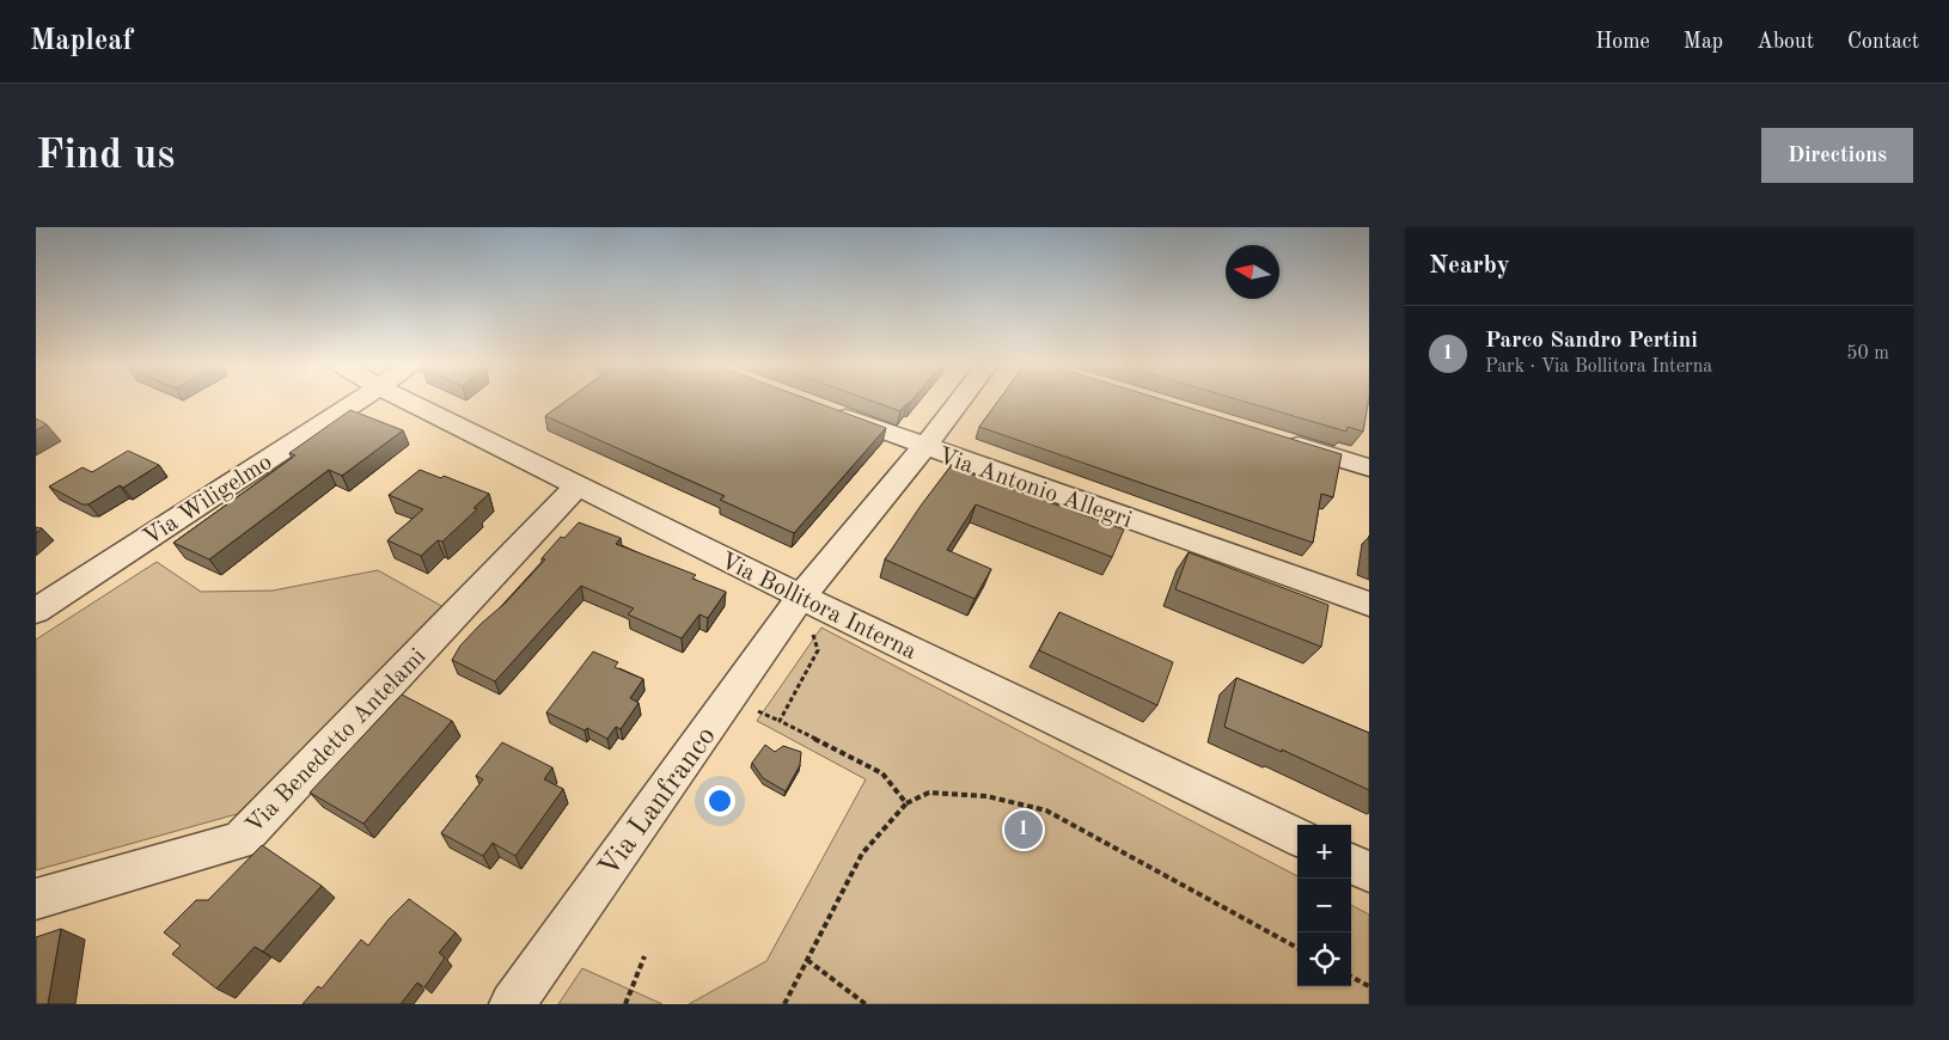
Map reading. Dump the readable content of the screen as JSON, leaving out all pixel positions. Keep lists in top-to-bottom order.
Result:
{
  "streets": {
    "street": [
      "Via Antonio Allegri",
      "Via Wiligelmo",
      "Via Bollitora Interna",
      "Via Benedetto Antelami",
      "Via Lanfranco"
    ]
  },
  "crossings": [
    ["Via Antonio Allegri", "Via Lanfranco"],
    ["Via Bollitora Interna", "Via Benedetto Antelami"],
    ["Via Bollitora Interna", "Via Lanfranco"]
  ],
  "north": "left",
  "page": {
    "header": "Mapleaf",
    "nav": [
      "Home",
      "Map",
      "About",
      "Contact"
    ],
    "buttons": "Directions",
    "title": "Find us",
    "heading": "Nearby",
    "list": [
      {
        "mark": "1",
        "name": "Parco Sandro Pertini",
        "note": "Park · Via Bollitora Interna",
        "value": "50 m"
      }
    ],
    "pins": "1",
    "map_buttons": ["+", "−"]
  }
}
